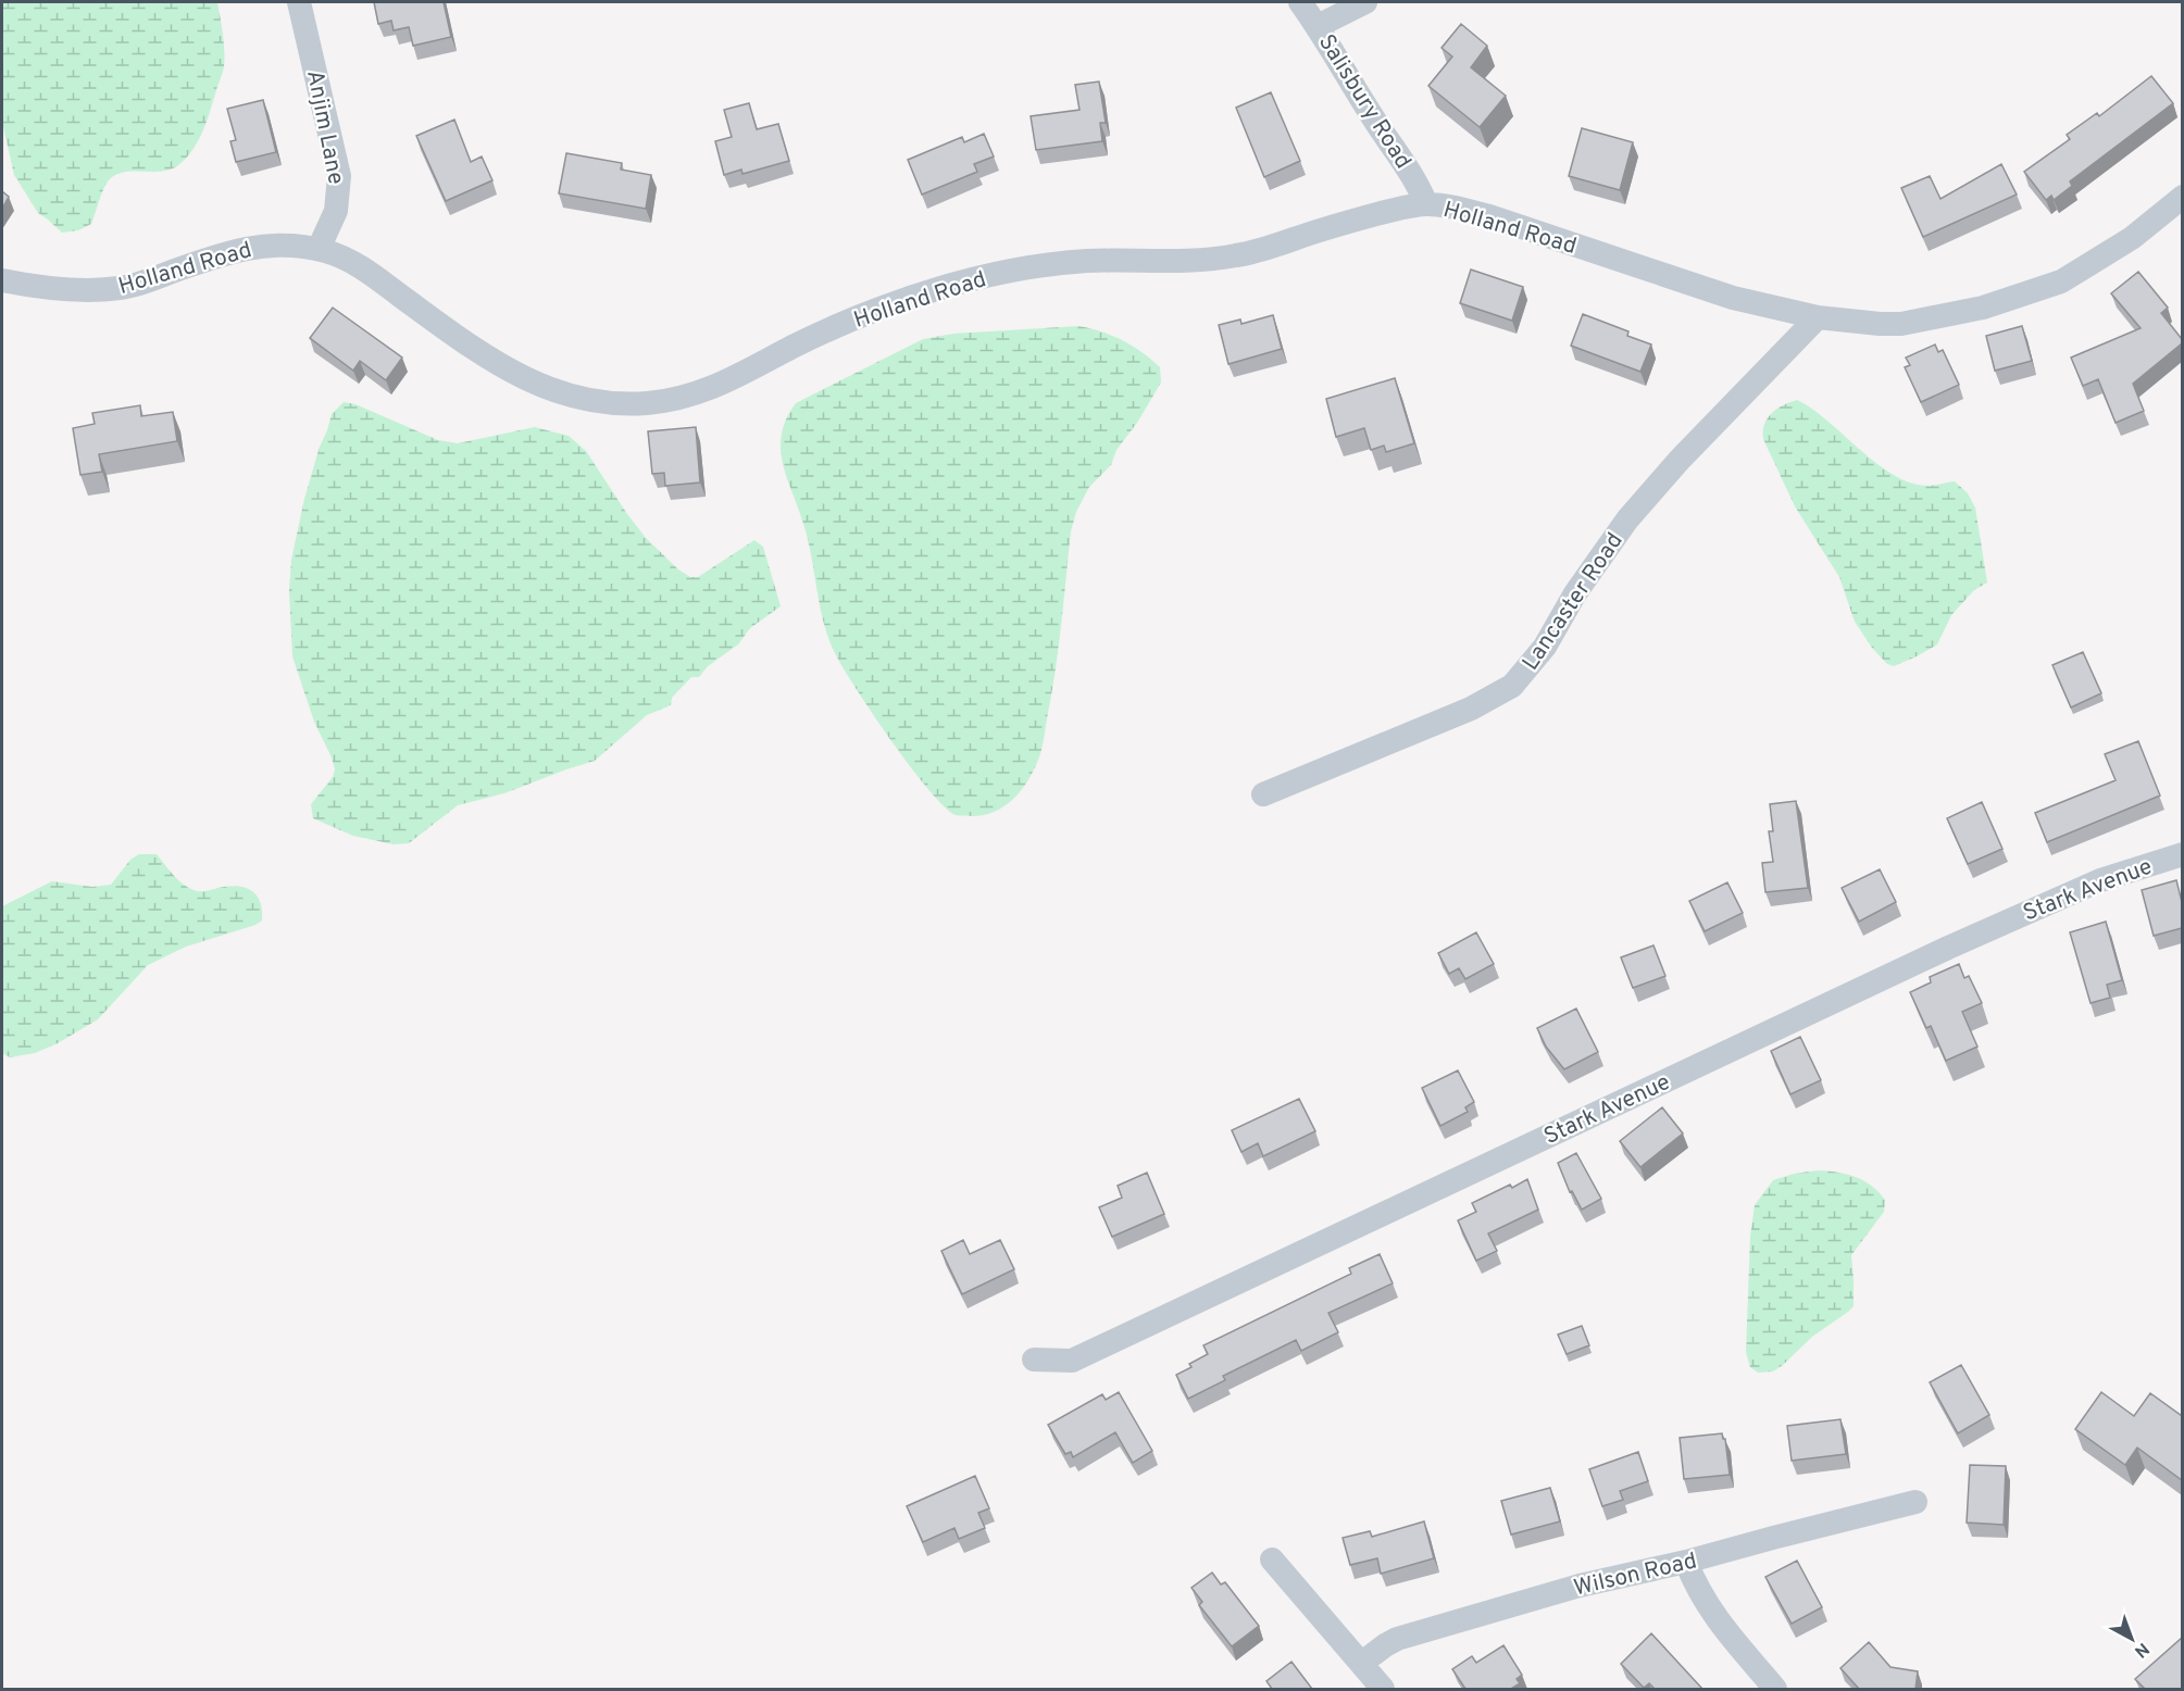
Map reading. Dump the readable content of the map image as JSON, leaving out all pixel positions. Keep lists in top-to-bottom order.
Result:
{
  "streets": {
    "street": [
      "Salisbury Road",
      "Anjim Lane",
      "Holland Road",
      "Lancaster Road",
      "Stark Avenue",
      "Wilson Road"
    ]
  },
  "crossings": [
    ["Salisbury Road", "Holland Road"],
    ["Anjim Lane", "Holland Road"],
    ["Holland Road", "Lancaster Road"]
  ],
  "north": "bottom right"
}
